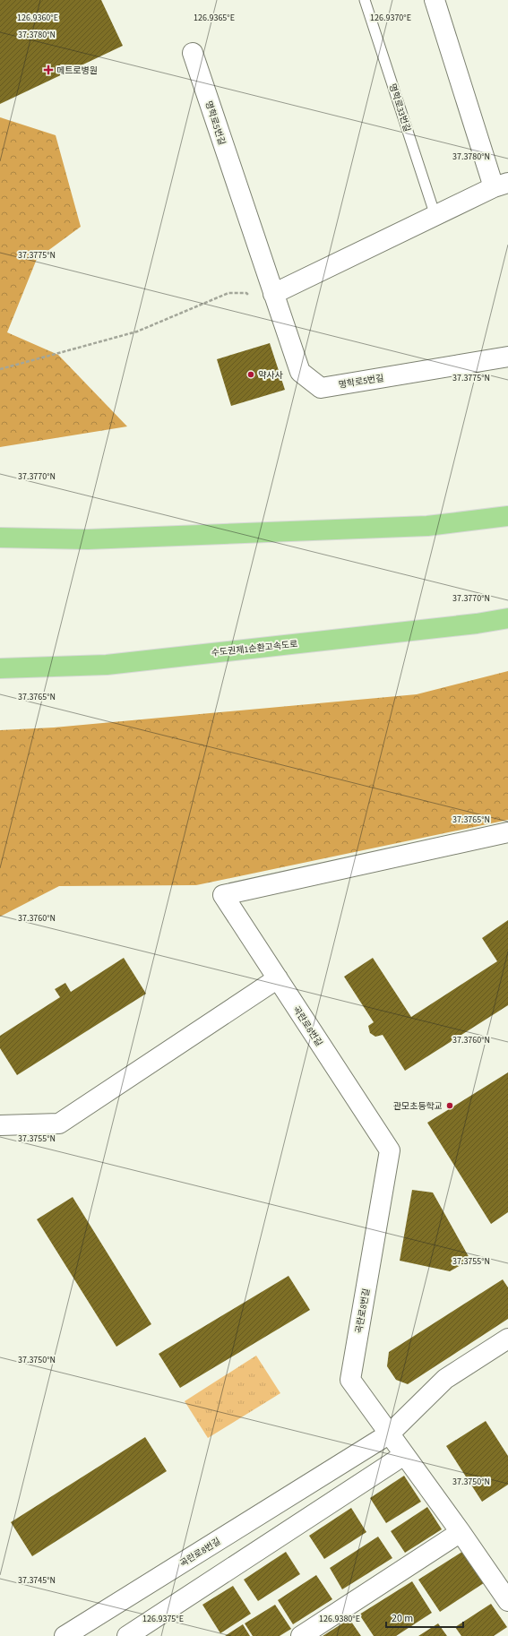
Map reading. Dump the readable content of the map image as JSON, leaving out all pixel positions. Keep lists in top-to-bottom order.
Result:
{
  "streets": {
    "highway": ["수도권제1순환고속도로"],
    "street": ["명학로5번길", "곡란로8번길"],
    "lane": ["명학로33번길"]
  },
  "places": {
    "health": ["메트로병원"],
    "other": ["약사사", "관모초등학교"]
  },
  "scale_bar": "20 m",
  "coordinates": [
    "126.9360°E",
    "126.9365°E",
    "126.9370°E",
    "37.3780°N",
    "37.3775°N",
    "37.3770°N",
    "37.3765°N",
    "37.3760°N",
    "37.3755°N",
    "37.3750°N",
    "37.3745°N",
    "126.9375°E",
    "126.9380°E"
  ]
}
